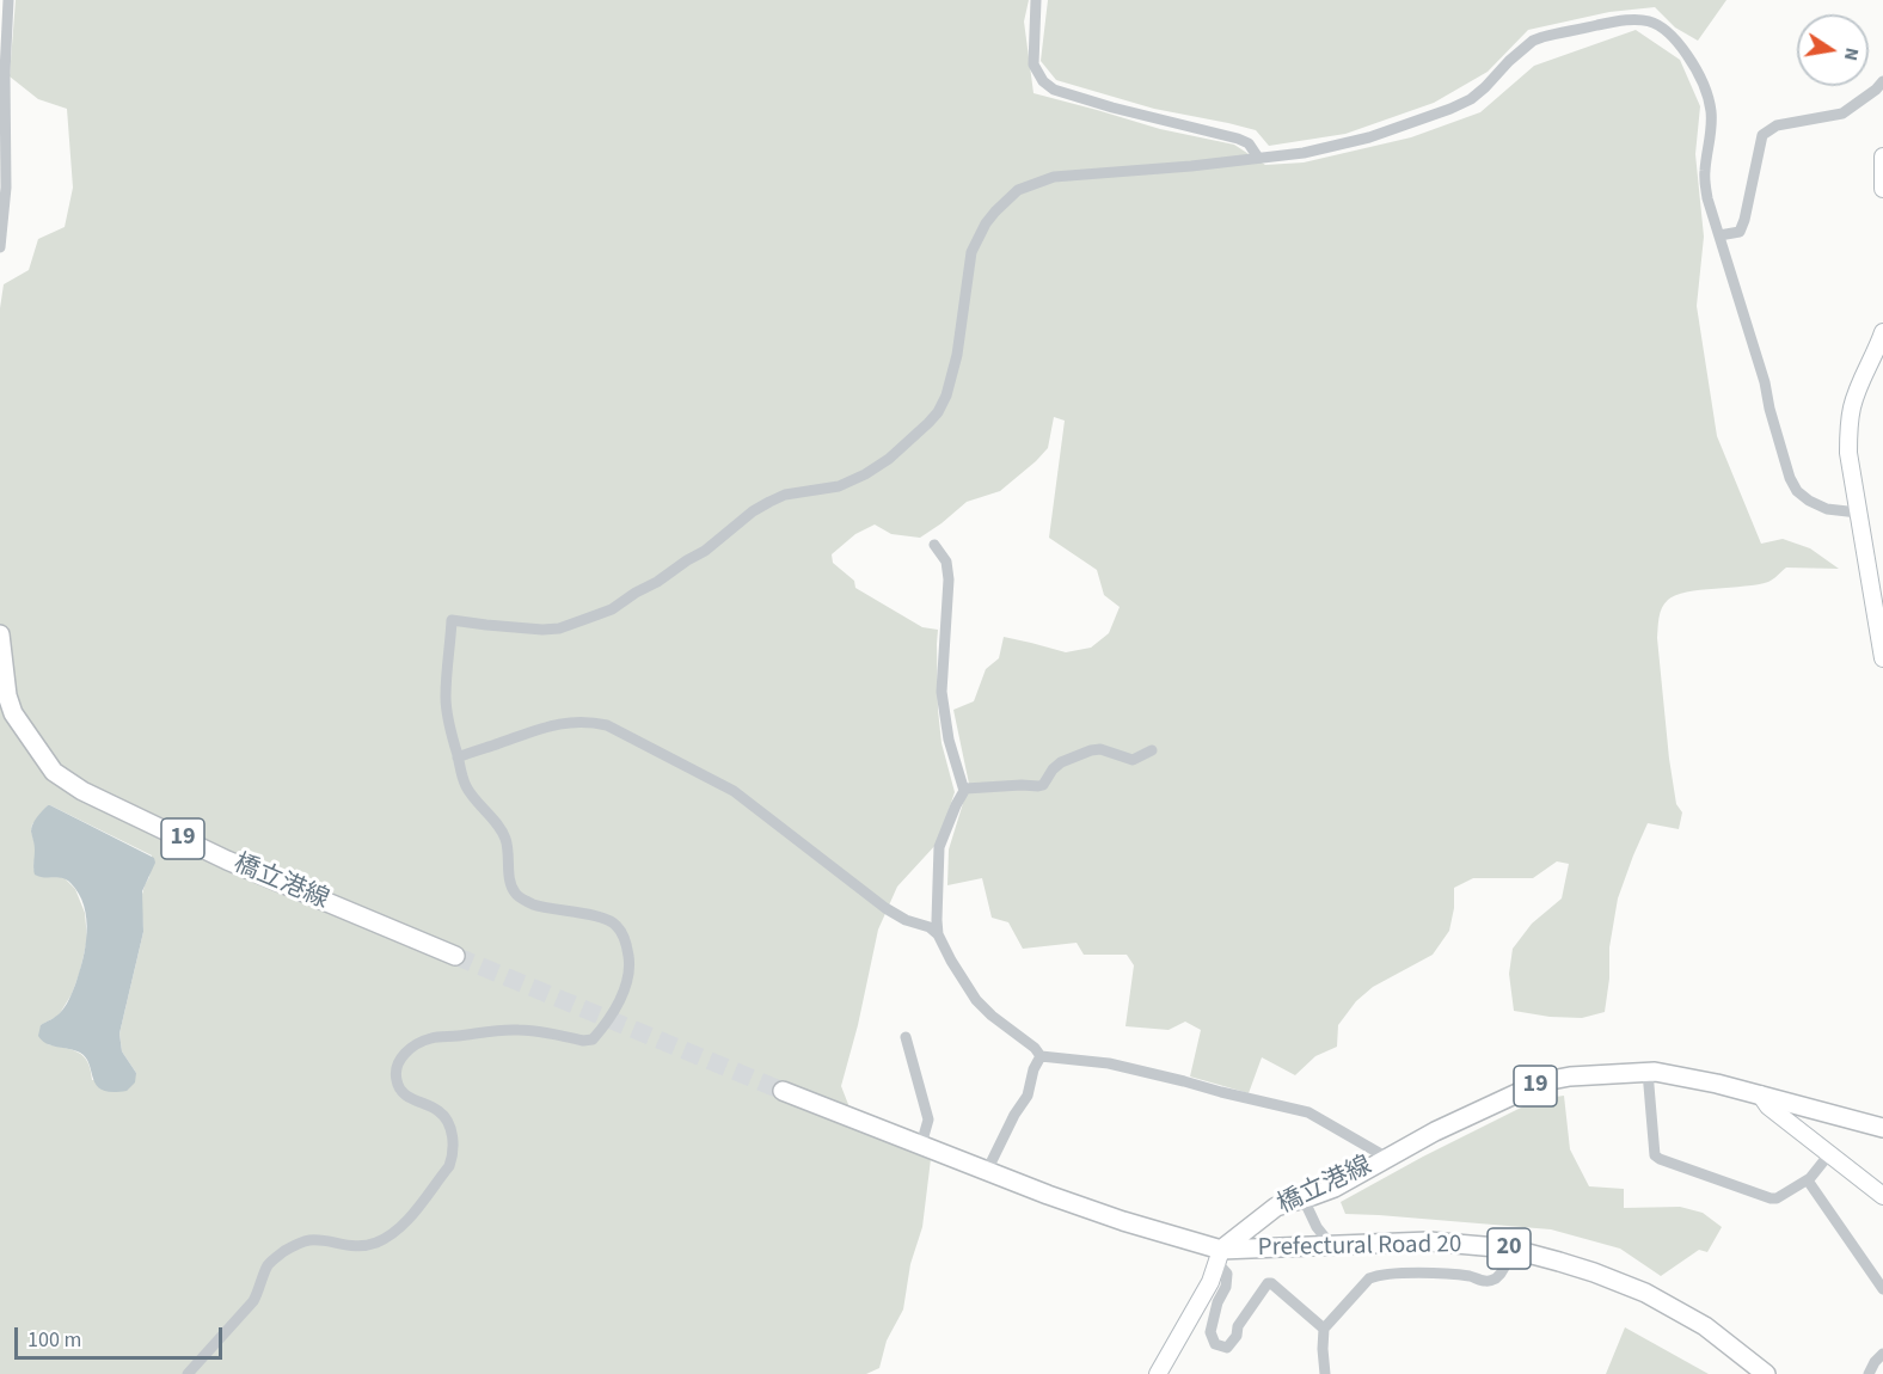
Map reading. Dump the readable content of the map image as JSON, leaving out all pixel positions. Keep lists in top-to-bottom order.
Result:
{
  "streets": {
    "main road": [
      "19",
      "橋立港線",
      "Prefectural Road 20",
      "20"
    ]
  },
  "crossings": [
    ["橋立港線", "Prefectural Road 20"]
  ],
  "scale_bar": "100 m",
  "north": "right"
}
